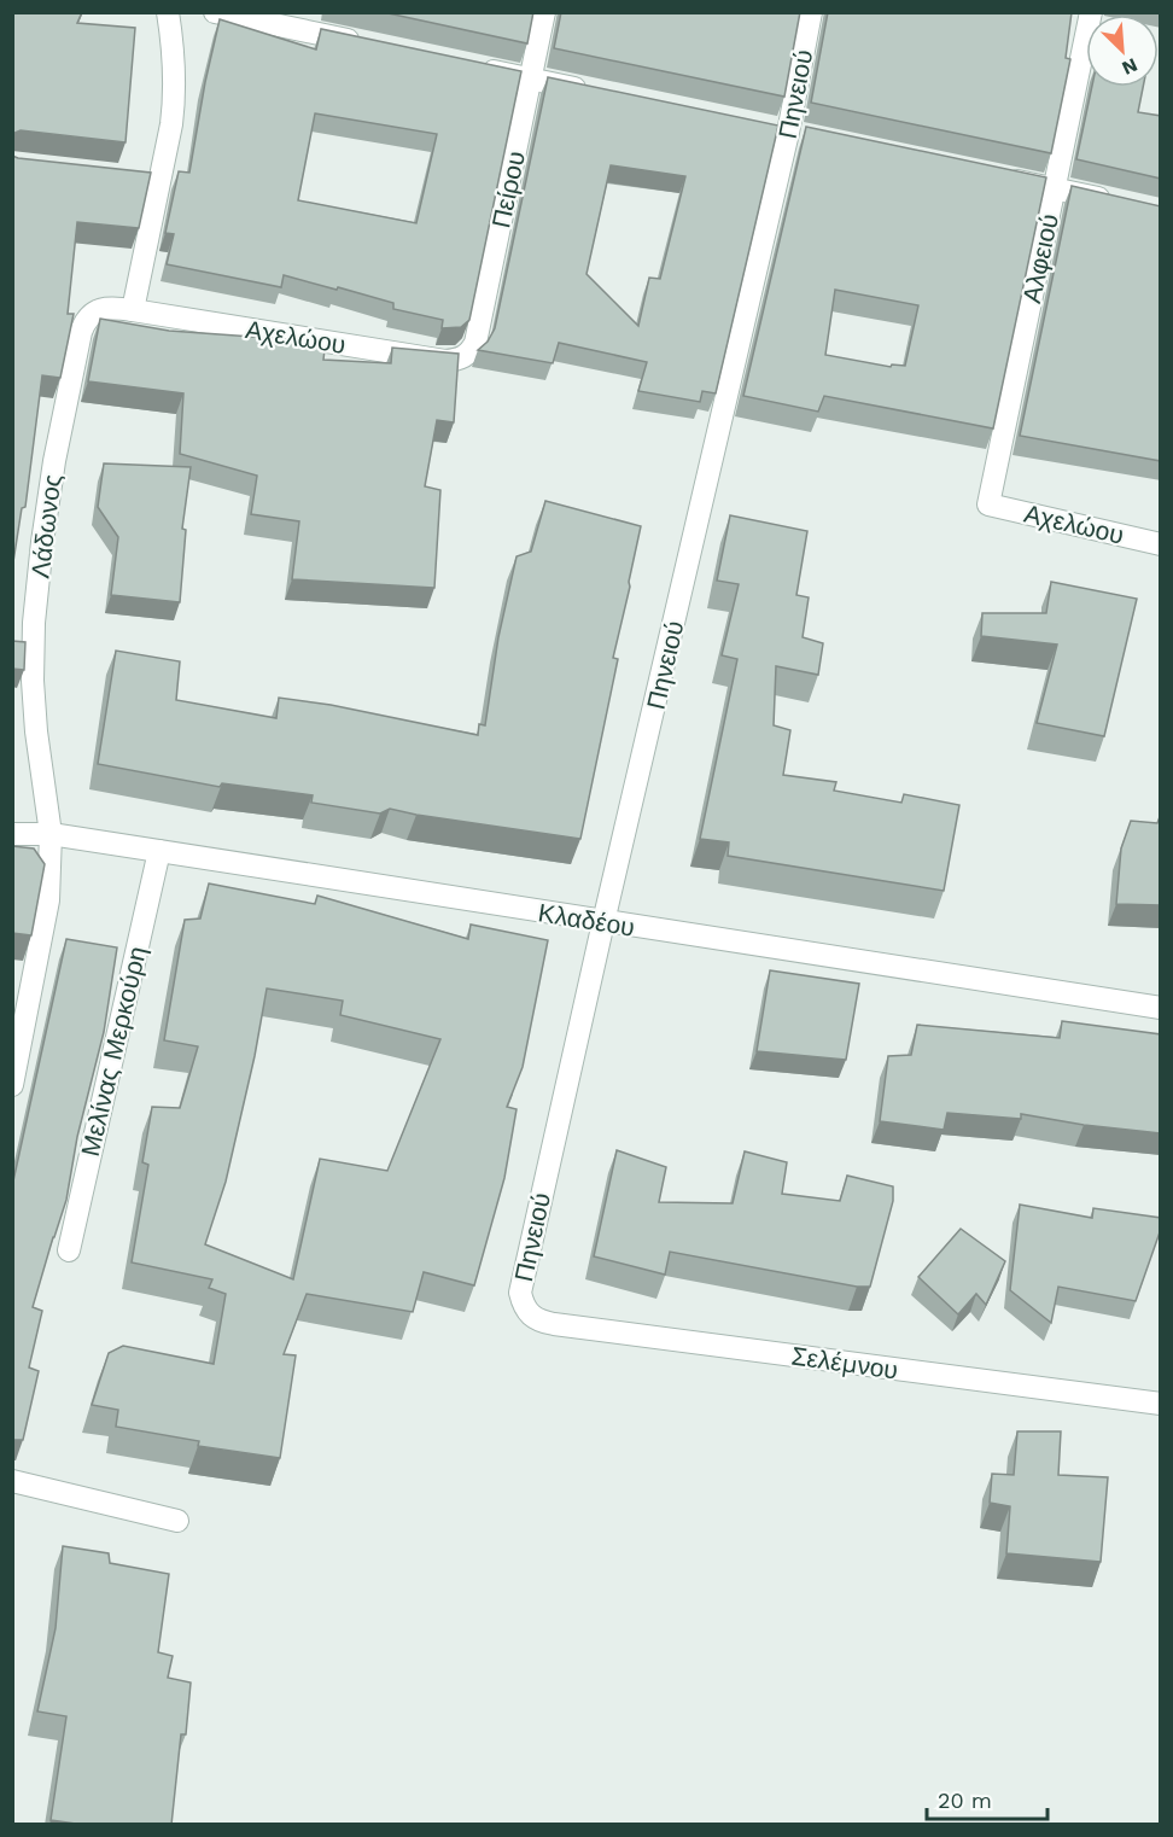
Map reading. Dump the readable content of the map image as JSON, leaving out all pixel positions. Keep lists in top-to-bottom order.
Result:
{
  "streets": {
    "street": [
      "Πηνειού",
      "Πείρου",
      "Αλφειού",
      "Αχελώου",
      "Λάδωνος",
      "Κλαδέου",
      "Μελίνας Μερκούρη",
      "Σελέμνου"
    ]
  },
  "crossings": [
    ["Πηνειού", "Κλαδέου"],
    ["Πηνειού", "Σελέμνου"],
    ["Πείρου", "Αχελώου"],
    ["Αλφειού", "Αχελώου"],
    ["Αχελώου", "Λάδωνος"],
    ["Λάδωνος", "Κλαδέου"],
    ["Κλαδέου", "Μελίνας Μερκούρη"]
  ],
  "scale_bar": "20 m",
  "north": "bottom right"
}
